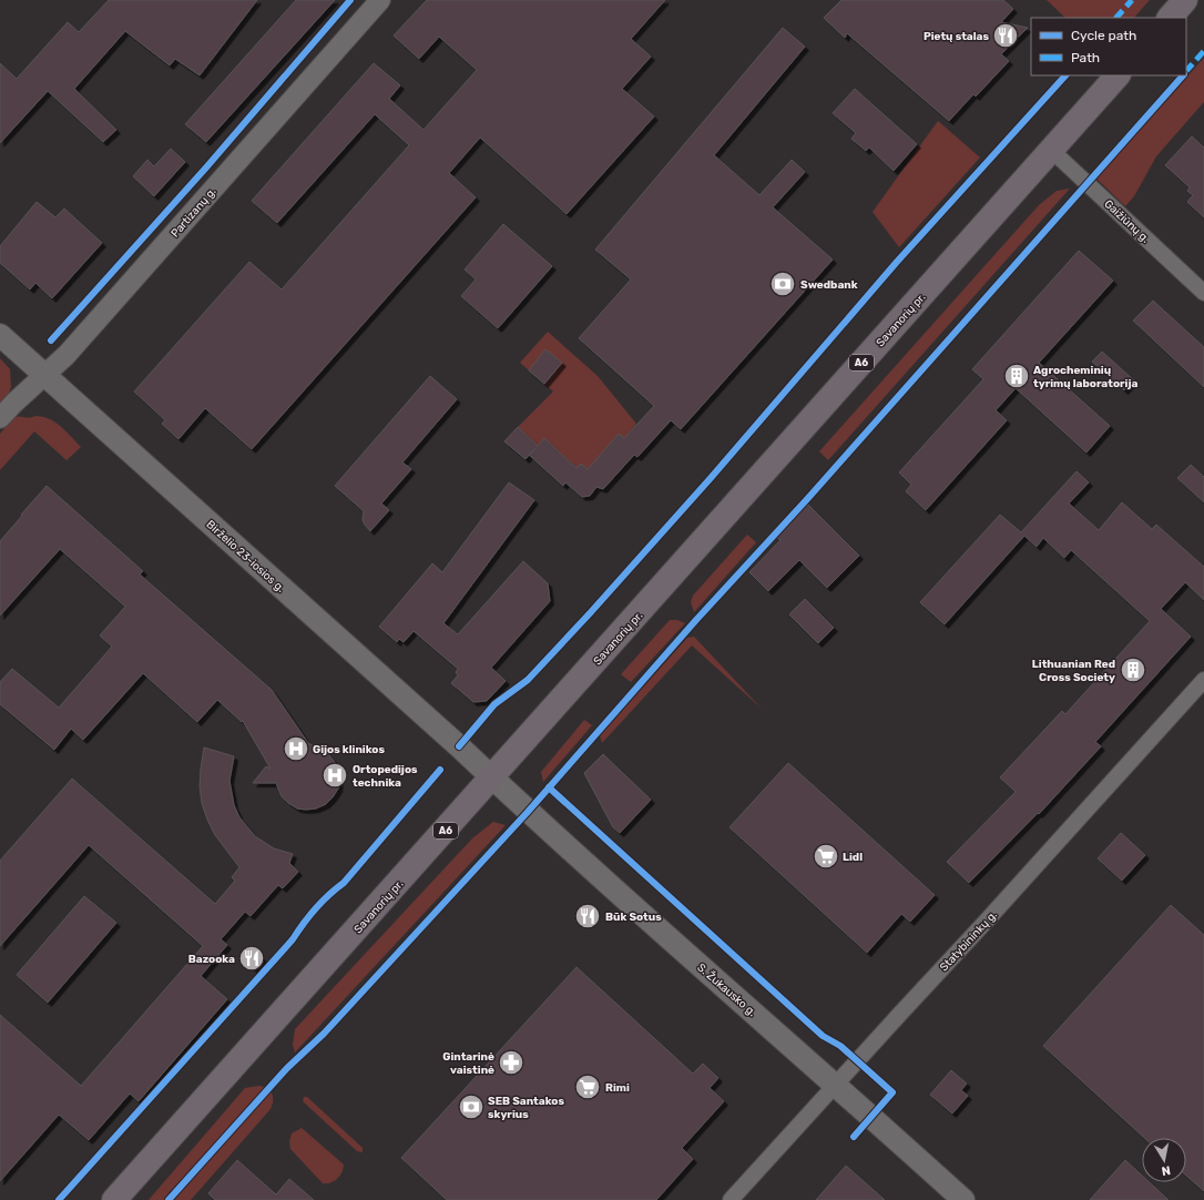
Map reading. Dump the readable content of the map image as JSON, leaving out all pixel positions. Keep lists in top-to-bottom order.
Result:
{
  "streets": {
    "main road": [
      "Savanorių pr.",
      "A6",
      "Birželio 23-iosios g.",
      "S. Žukausko g."
    ],
    "street": ["Partizanų g.", "Gaižiūnų g.", "Statybininkų g."]
  },
  "crossings": [
    ["Partizanų g.", "Birželio 23-iosios g."],
    ["Gaižiūnų g.", "Savanorių pr."],
    ["Savanorių pr.", "Birželio 23-iosios g."],
    ["Savanorių pr.", "S. Žukausko g."],
    ["Birželio 23-iosios g.", "S. Žukausko g."],
    ["Statybininkų g.", "S. Žukausko g."]
  ],
  "places": {
    "restaurant": ["Pietų stalas", "Būk Sotus", "Bazooka"],
    "bank": ["Swedbank", "SEB Santakos skyrius"],
    "building": ["Agrocheminių tyrimų laboratorija", "Lithuanian Red Cross Society"],
    "hospital": ["Gijos klinikos", "Ortopedijos technika"],
    "supermarket": ["Lidl", "Rimi"],
    "pharmacy": ["Gintarinė vaistinė"]
  },
  "legend": ["Cycle path", "Path"],
  "north": "bottom"
}
